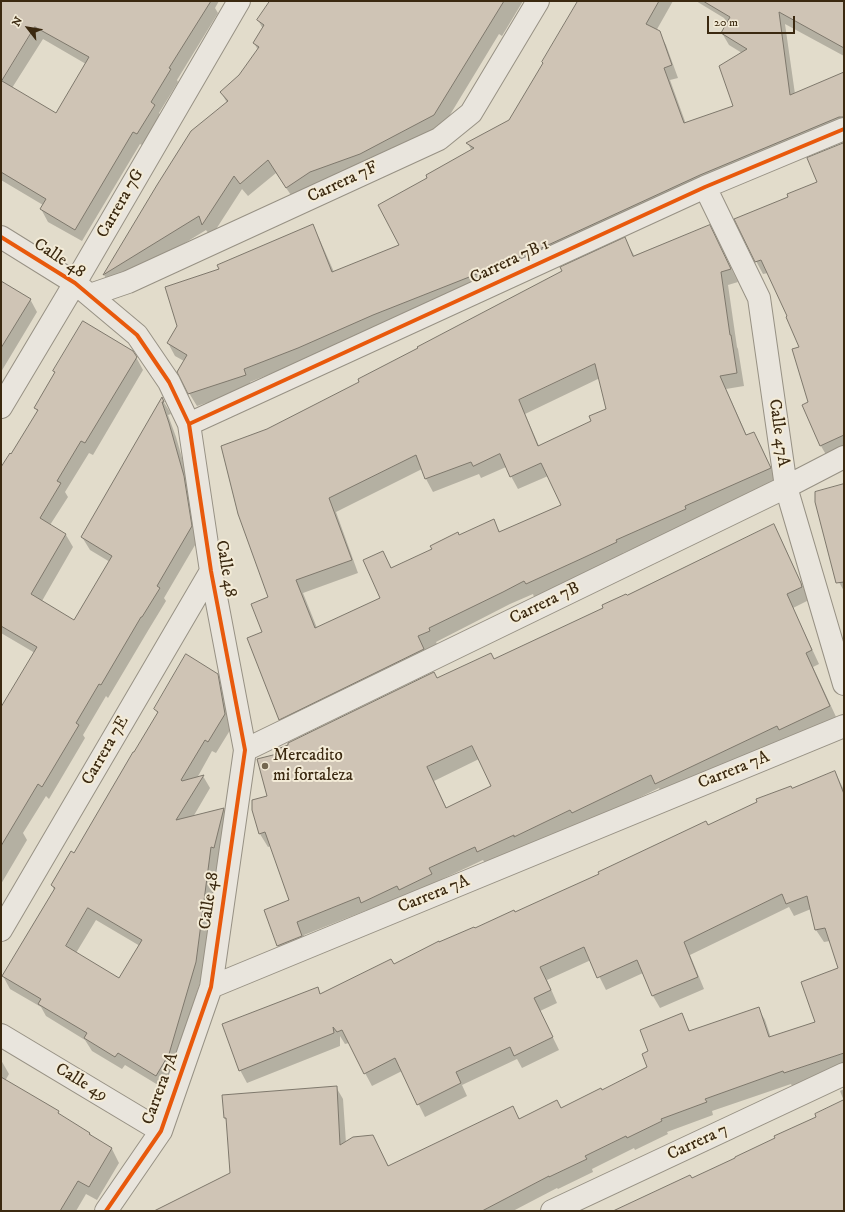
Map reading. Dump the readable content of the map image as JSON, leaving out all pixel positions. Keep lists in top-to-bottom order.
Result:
{
  "streets": {
    "street": [
      "Carrera 7F",
      "Carrera 7G",
      "Calle 48",
      "Carrera 7B 1",
      "Calle 47A",
      "Carrera 7B",
      "Carrera 7E",
      "Carrera 7A",
      "Calle 49",
      "Carrera 7"
    ]
  },
  "crossings": [
    ["Carrera 7F", "Carrera 7G"],
    ["Carrera 7F", "Calle 48"],
    ["Carrera 7G", "Calle 48"],
    ["Calle 48", "Carrera 7B 1"],
    ["Calle 48", "Carrera 7B"],
    ["Calle 48", "Carrera 7E"],
    ["Calle 48", "Carrera 7A"],
    ["Carrera 7B 1", "Calle 47A"],
    ["Calle 47A", "Carrera 7B"],
    ["Carrera 7A", "Calle 49"]
  ],
  "places": ["Mercadito mi fortaleza"],
  "scale_bar": "20 m",
  "north": "top left"
}
